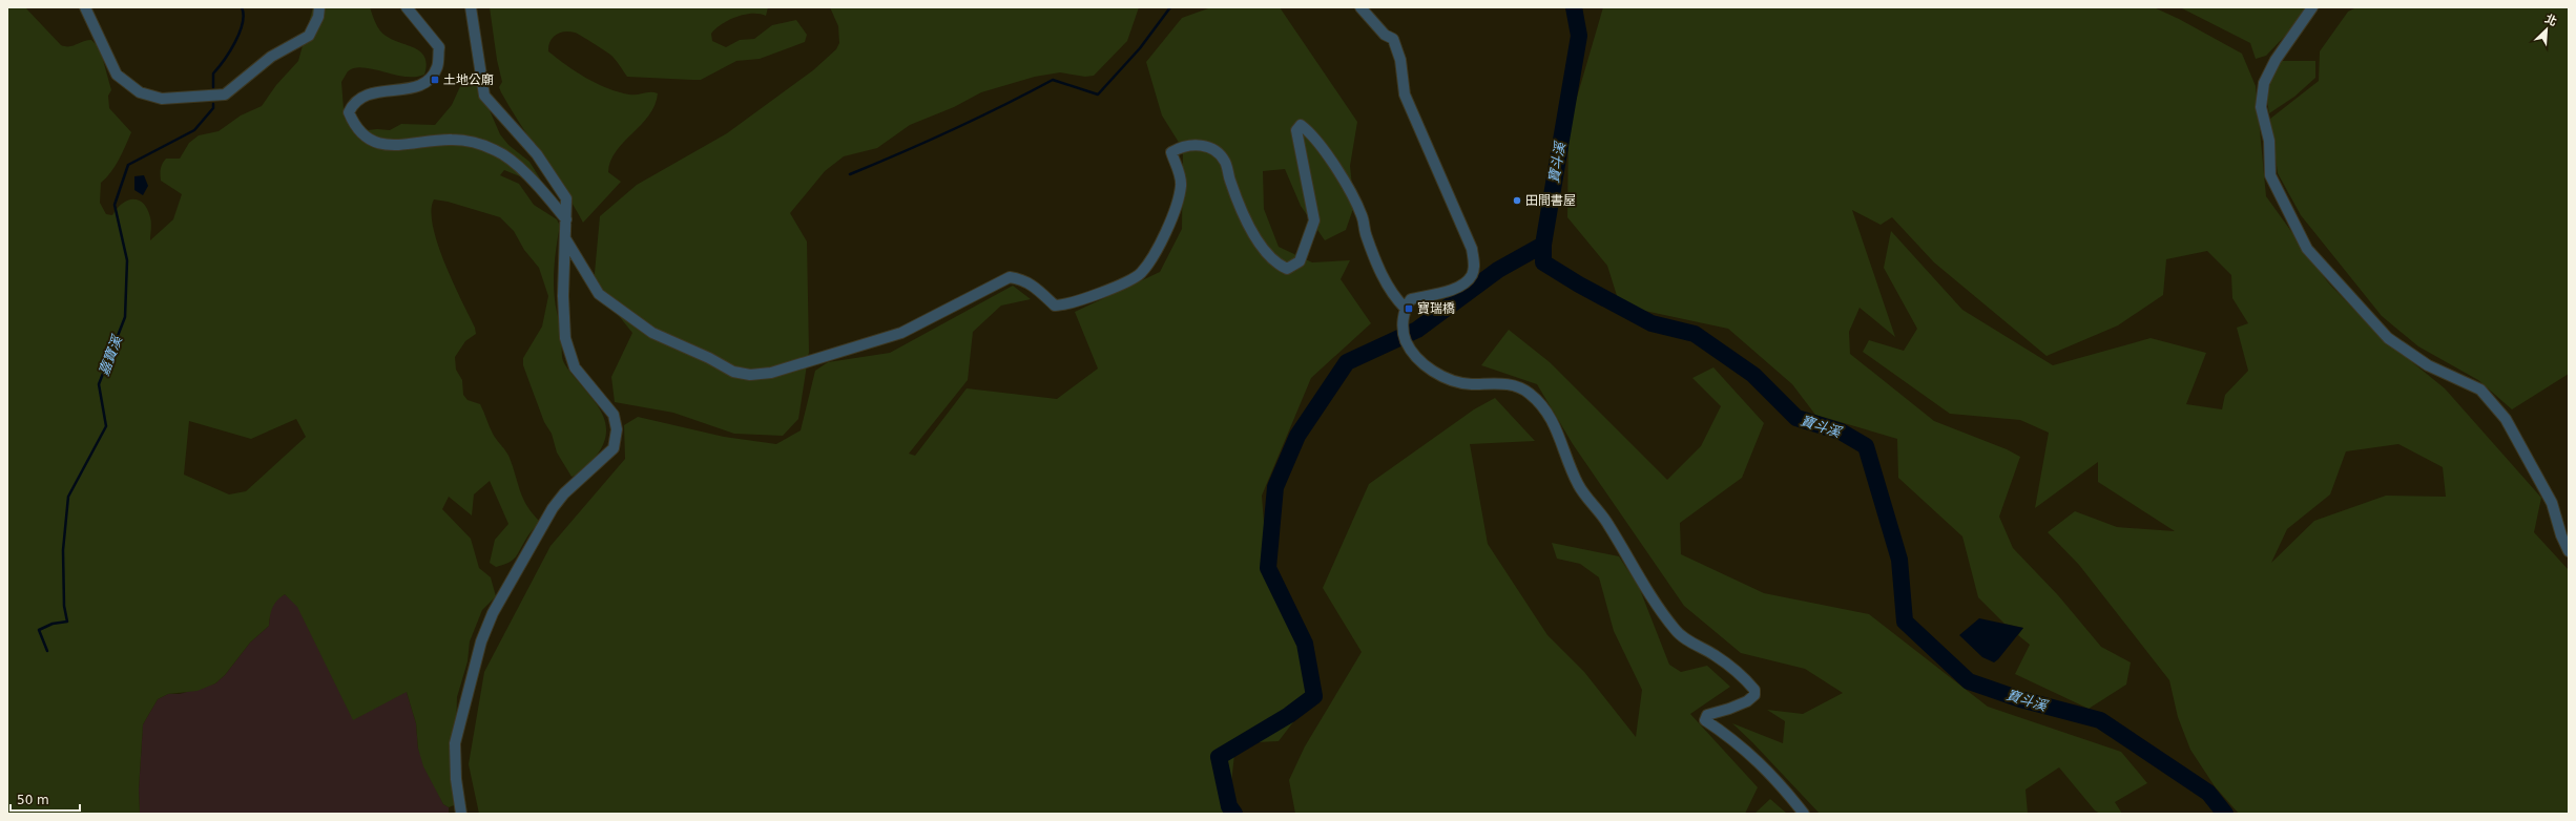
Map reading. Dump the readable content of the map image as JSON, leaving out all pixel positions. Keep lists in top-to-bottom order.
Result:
{
  "water": ["寶斗溪", "嘉寶溪"],
  "places": {
    "transit": ["土地公廟", "寶瑞橋"],
    "other": ["田間書屋"]
  },
  "scale_bar": "50 m",
  "north": "top right"
}
